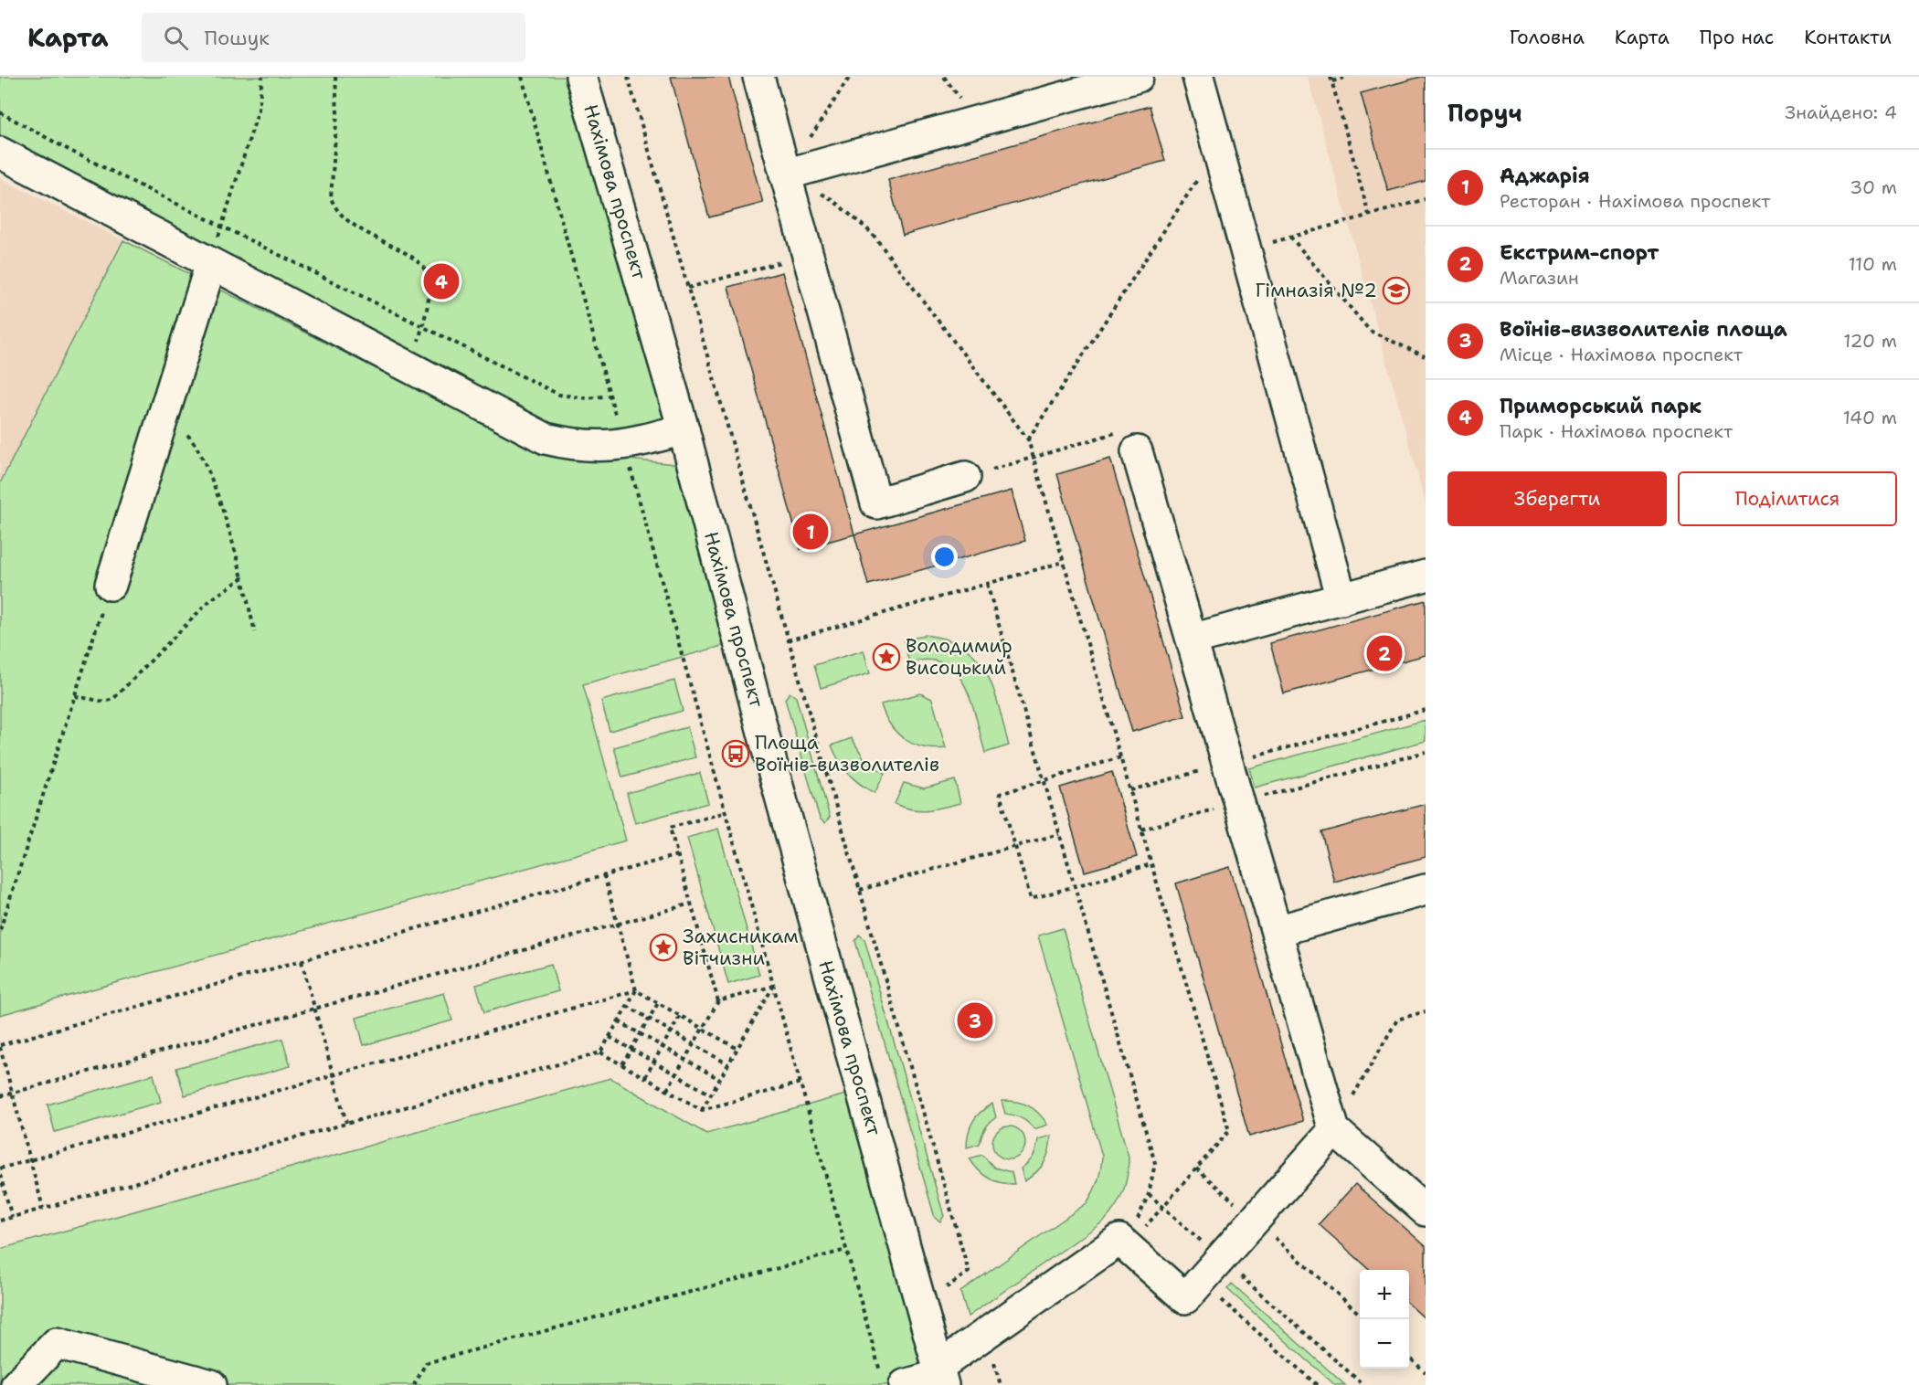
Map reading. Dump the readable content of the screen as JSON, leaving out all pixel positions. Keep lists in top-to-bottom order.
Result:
{
  "streets": {
    "main road": ["Нахімова проспект"]
  },
  "places": {
    "school or university": ["Гімназія №2"],
    "place": ["Володимир Висоцький", "Захисникам Вітчизни"],
    "bus stop": ["Площа Воїнів-визволителів"]
  },
  "page": {
    "header": "Карта",
    "search": "Пошук",
    "nav": [
      "Головна",
      "Карта",
      "Про нас",
      "Контакти"
    ],
    "heading": ["Поруч", "Знайдено: 4"],
    "list": [
      {
        "mark": "1",
        "name": "Аджарія",
        "note": "Ресторан · Нахімова проспект",
        "value": "30 m"
      },
      {
        "mark": "2",
        "name": "Екстрим-спорт",
        "note": "Магазин",
        "value": "110 m"
      },
      {
        "mark": "3",
        "name": "Воїнів-визволителів площа",
        "note": "Місце · Нахімова проспект",
        "value": "120 m"
      },
      {
        "mark": "4",
        "name": "Приморський парк",
        "note": "Парк · Нахімова проспект",
        "value": "140 m"
      }
    ],
    "pins": [
      "4",
      "1",
      "2",
      "3"
    ],
    "buttons": ["Зберегти", "Поділитися"],
    "map_buttons": ["+", "−"]
  }
}
